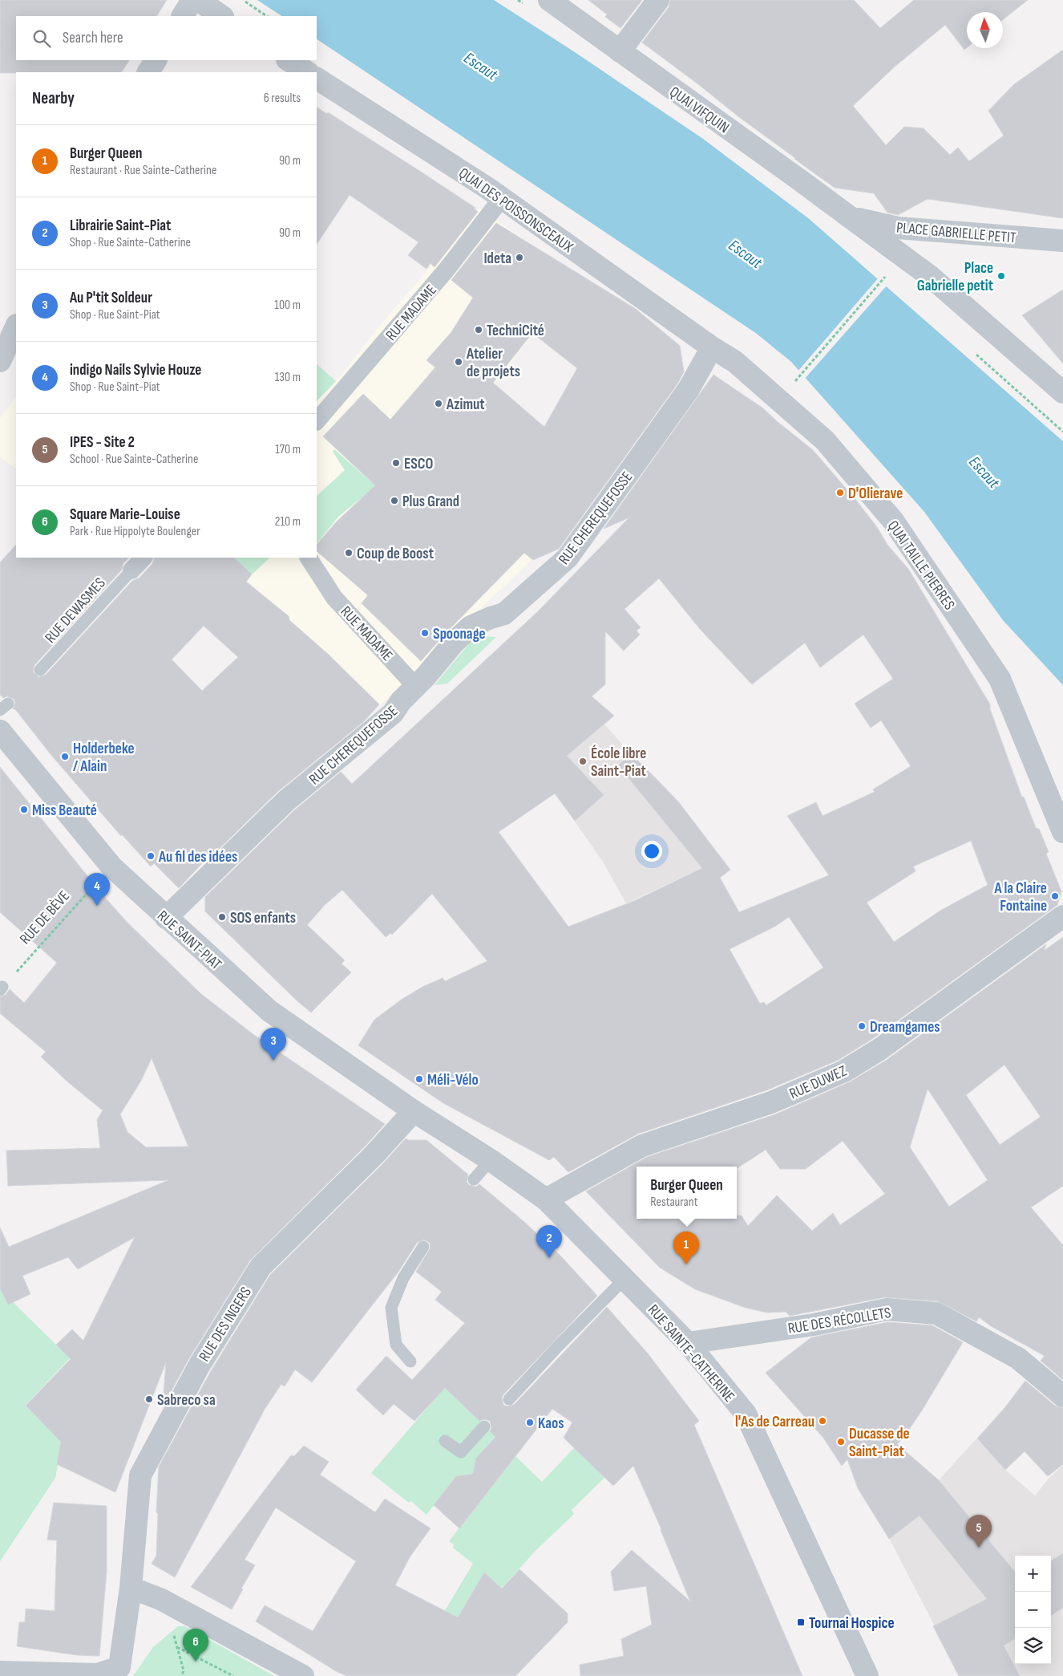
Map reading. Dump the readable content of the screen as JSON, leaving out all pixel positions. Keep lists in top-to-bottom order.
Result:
{
  "streets": {
    "street": [
      "QUAI VIFQUIN",
      "QUAI DES POISSONSCEAUX",
      "PLACE GABRIELLE PETIT",
      "RUE MADAME",
      "RUE CHEREQUEFOSSE",
      "QUAI TAILLE PIERRES",
      "RUE SAINT-PIAT",
      "RUE DUWEZ",
      "RUE DES RÉCOLLETS",
      "RUE DES INGERS",
      "RUE SAINTE-CATHERINE"
    ],
    "lane": ["RUE DEWASMES"],
    "path": ["RUE DE BÈVE"]
  },
  "crossings": [
    ["QUAI VIFQUIN", "PLACE GABRIELLE PETIT"],
    ["QUAI DES POISSONSCEAUX", "RUE MADAME"],
    ["QUAI DES POISSONSCEAUX", "RUE CHEREQUEFOSSE"],
    ["QUAI DES POISSONSCEAUX", "QUAI TAILLE PIERRES"],
    ["RUE MADAME", "RUE CHEREQUEFOSSE"],
    ["RUE CHEREQUEFOSSE", "QUAI TAILLE PIERRES"],
    ["RUE CHEREQUEFOSSE", "RUE SAINT-PIAT"],
    ["RUE DE BÈVE", "RUE SAINT-PIAT"],
    ["RUE SAINT-PIAT", "RUE DES INGERS"],
    ["RUE SAINT-PIAT", "RUE SAINTE-CATHERINE"],
    ["RUE DUWEZ", "RUE SAINTE-CATHERINE"],
    ["RUE DES RÉCOLLETS", "RUE SAINTE-CATHERINE"],
    ["RUE DES INGERS", "RUE SAINTE-CATHERINE"]
  ],
  "water": ["Escaut"],
  "places": {
    "other": [
      "Ideta",
      "Place Gabrielle petit",
      "TechniCité",
      "Atelier de projets",
      "Azimut",
      "ESCO",
      "D'Olierave",
      "Plus Grand",
      "Coup de Boost",
      "Spoonage",
      "Holderbeke / Alain",
      "École libre Saint-Piat",
      "Miss Beauté",
      "Au fil des idées",
      "A la Claire Fontaine",
      "SOS enfants",
      "Dreamgames",
      "Méli-Vélo",
      "Sabreco sa",
      "l'As de Carreau",
      "Kaos",
      "Ducasse de Saint-Piat"
    ],
    "transit": ["Tournai Hospice"]
  },
  "north": "top",
  "page": {
    "search": "Search here",
    "heading": ["Nearby", "6 results"],
    "list": [
      {
        "mark": "1",
        "name": "Burger Queen",
        "note": "Restaurant · Rue Sainte-Catherine",
        "value": "90 m"
      },
      {
        "mark": "2",
        "name": "Librairie Saint-Piat",
        "note": "Shop · Rue Sainte-Catherine",
        "value": "90 m"
      },
      {
        "mark": "3",
        "name": "Au P'tit Soldeur",
        "note": "Shop · Rue Saint-Piat",
        "value": "100 m"
      },
      {
        "mark": "4",
        "name": "indigo Nails Sylvie Houze",
        "note": "Shop · Rue Saint-Piat",
        "value": "130 m"
      },
      {
        "mark": "5",
        "name": "IPES - Site 2",
        "note": "School · Rue Sainte-Catherine",
        "value": "170 m"
      },
      {
        "mark": "6",
        "name": "Square Marie-Louise",
        "note": "Park · Rue Hippolyte Boulenger",
        "value": "210 m"
      }
    ],
    "pins": [
      "4",
      "3",
      "2",
      "1",
      "5",
      "6"
    ],
    "popup": ["Burger Queen", "Restaurant"],
    "map_buttons": ["+", "−"]
  }
}
